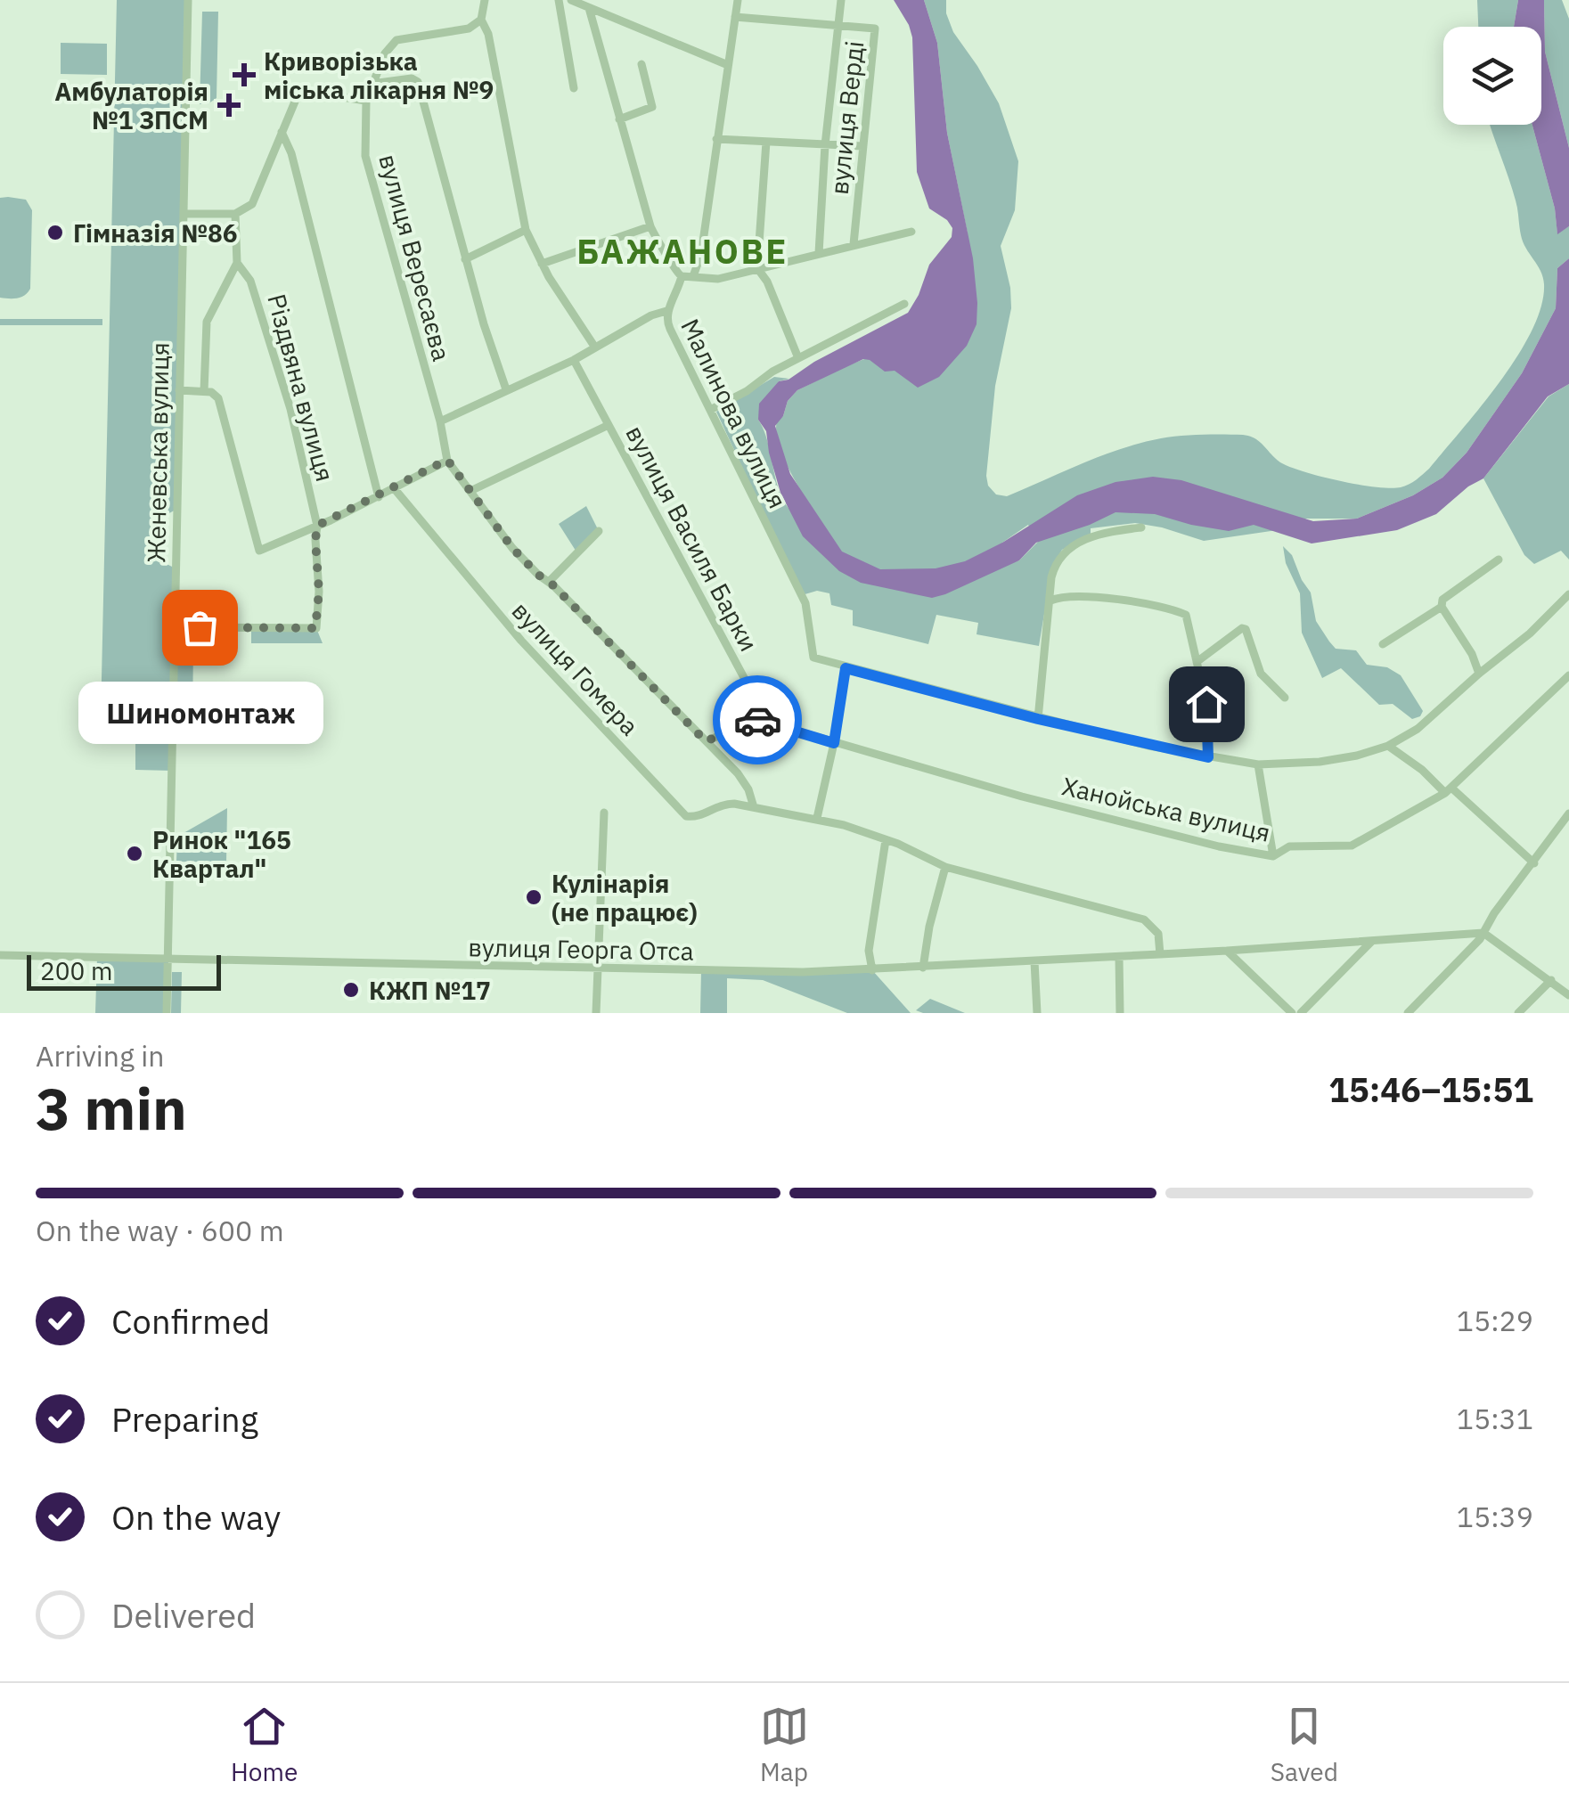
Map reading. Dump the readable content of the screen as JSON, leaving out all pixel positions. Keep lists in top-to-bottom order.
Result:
{
  "streets": {
    "street": [
      "вулиця Верді",
      "вулиця Вересаєва",
      "Різдвяна вулиця",
      "Малинова вулиця",
      "Женевська вулиця",
      "вулиця Василя Барки",
      "вулиця Гомера",
      "Ханойська вулиця",
      "вулиця Георга Отса"
    ]
  },
  "crossings": [
    ["вулиця Верді", "Малинова вулиця"],
    ["Різдвяна вулиця", "Женевська вулиця"],
    ["Женевська вулиця", "вулиця Георга Отса"],
    ["вулиця Василя Барки", "Ханойська вулиця"]
  ],
  "districts": ["БАЖАНОВЕ"],
  "places": {
    "health": ["Криворізька міська лікарня №9", "Амбулаторія №1 ЗПСМ"],
    "other": [
      "Гімназія №86",
      "Шиномонтаж",
      "Ринок \"165 Квартал\"",
      "Кулінарія (не працює)",
      "КЖП №17"
    ]
  },
  "scale_bar": "200 m",
  "page": {
    "bubble": "Шиномонтаж",
    "scale": "200 m",
    "heading": ["3 min", "Arriving in", "15:46–15:51"],
    "bar": "On the way · 600 m",
    "list": [
      ["Confirmed", "15:29"],
      ["Preparing", "15:31"],
      ["On the way", "15:39"],
      "Delivered"
    ],
    "tabs": ["Home", "Map", "Saved"]
  }
}
